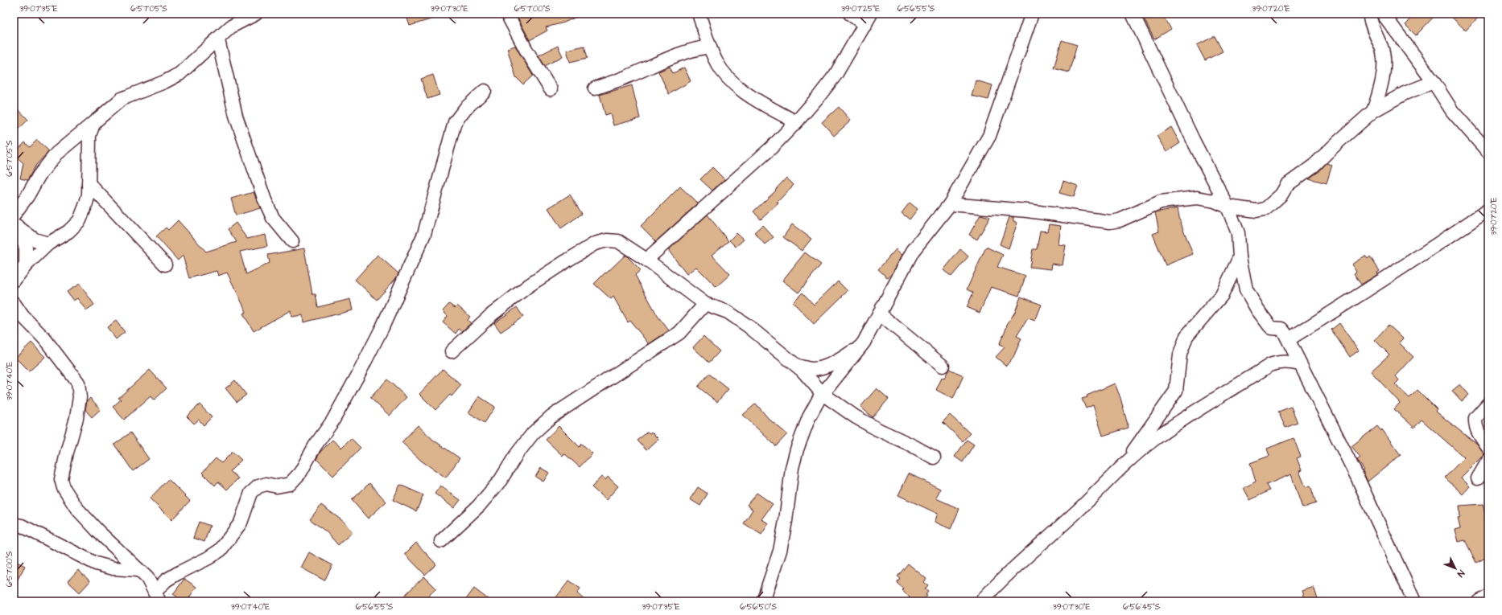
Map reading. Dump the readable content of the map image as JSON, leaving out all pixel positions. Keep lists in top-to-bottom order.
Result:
{
  "north": "bottom right",
  "coordinates": [
    "39°07'35\"E",
    "6°57'05\"S",
    "39°07'30\"E",
    "6°57'00\"S",
    "39°07'25\"E",
    "6°56'55\"S",
    "39°07'20\"E",
    "39°07'40\"E",
    "6°56'50\"S",
    "6°56'45\"S"
  ]
}
